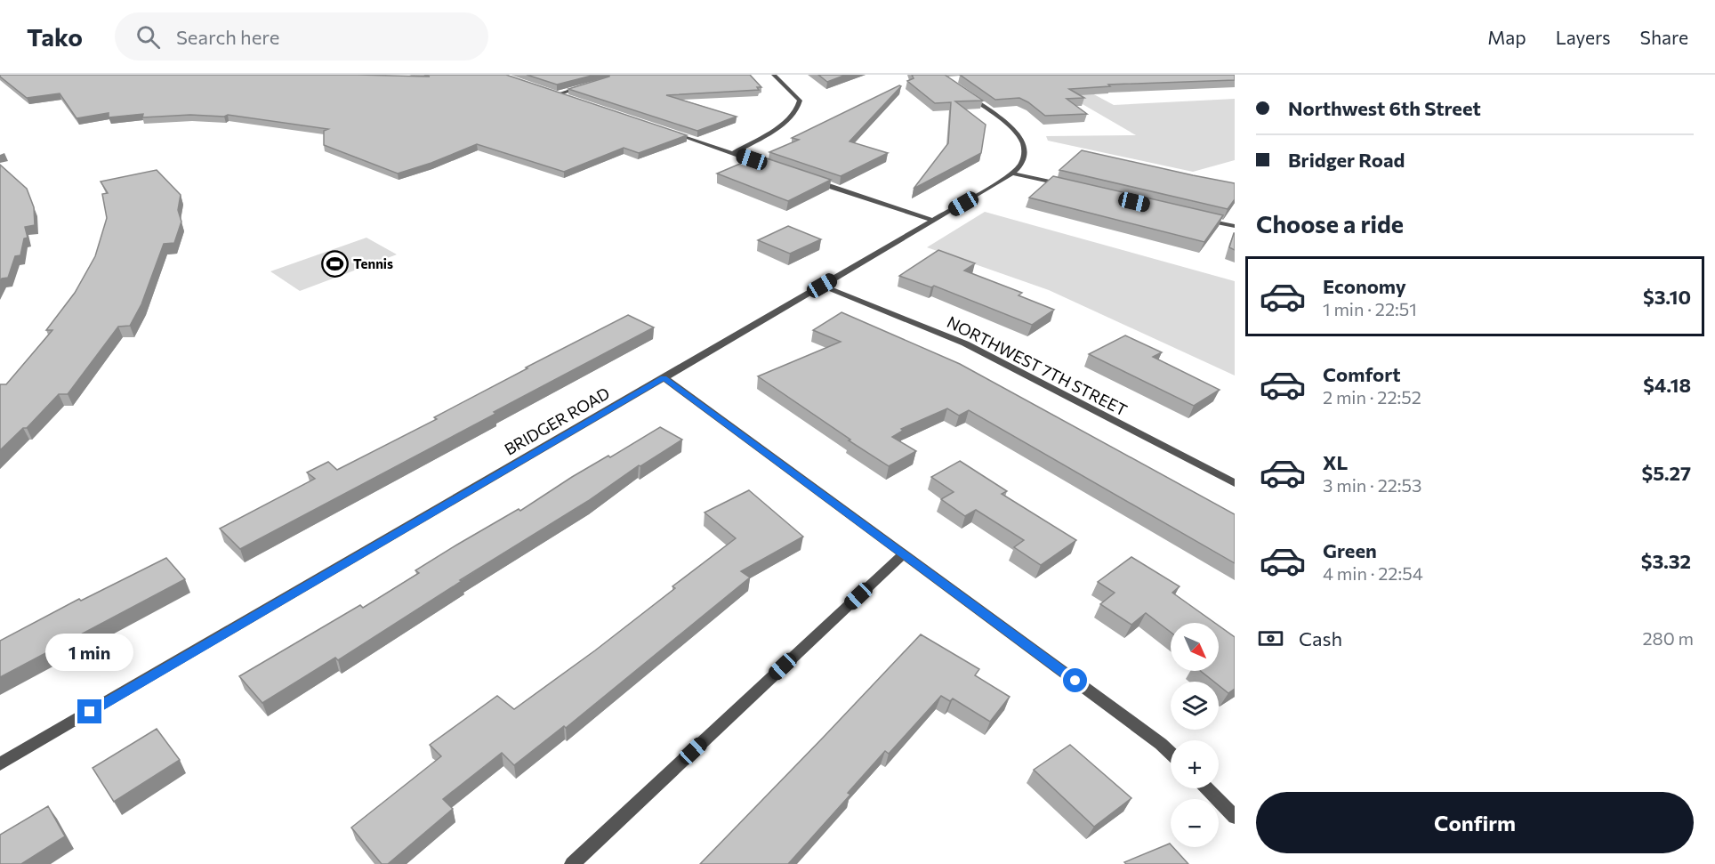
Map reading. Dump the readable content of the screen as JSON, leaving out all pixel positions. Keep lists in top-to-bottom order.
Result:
{
  "streets": {
    "street": ["NORTHWEST 7TH STREET", "BRIDGER ROAD"]
  },
  "crossings": [
    ["NORTHWEST 7TH STREET", "BRIDGER ROAD"]
  ],
  "places": {
    "sports": ["Tennis"]
  },
  "north": "bottom right",
  "page": {
    "header": "Tako",
    "search": "Search here",
    "nav": ["Map", "Layers", "Share"],
    "banner": ["Northwest 6th Street", "Bridger Road"],
    "heading": "Choose a ride",
    "list": [
      {
        "name": "Economy",
        "note": "1 min · 22:51",
        "value": "$3.10"
      },
      {
        "name": "Comfort",
        "note": "2 min · 22:52",
        "value": "$4.18"
      },
      {
        "name": "XL",
        "note": "3 min · 22:53",
        "value": "$5.27"
      },
      {
        "name": "Green",
        "note": "4 min · 22:54",
        "value": "$3.32"
      }
    ],
    "pay": ["Cash", "280 m"],
    "map_buttons": ["+", "−"],
    "bubble": "1 min",
    "buttons": "Confirm"
  }
}
